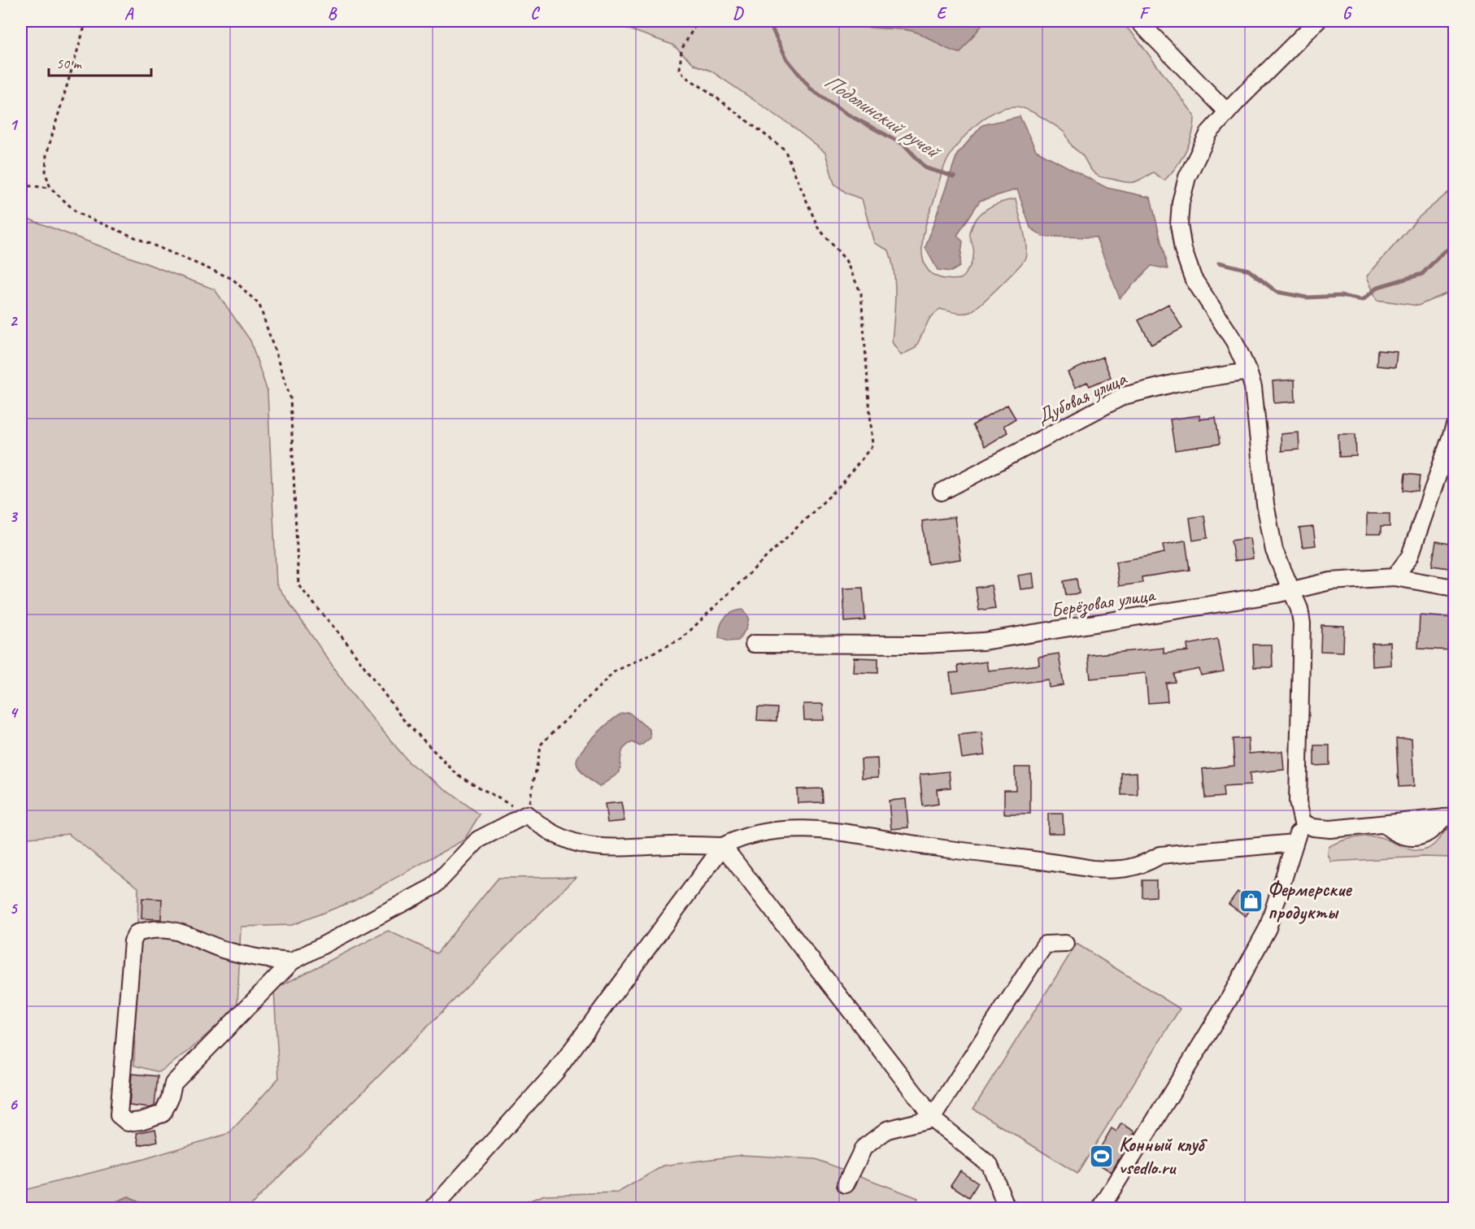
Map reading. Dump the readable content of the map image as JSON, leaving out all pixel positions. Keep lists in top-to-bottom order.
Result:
{
  "streets": {
    "street": ["Дубовая улица", "Берёзовая улица"]
  },
  "water": ["Подолинский ручей"],
  "places": {
    "shop": ["Фермерские продукты"],
    "sports": ["Конный клуб vsedlo.ru"]
  },
  "scale_bar": "50 m",
  "grid": {
    "columns": [
      "A",
      "B",
      "C",
      "D",
      "E",
      "F",
      "G"
    ],
    "rows": [
      "1",
      "2",
      "3",
      "4",
      "5",
      "6"
    ]
  }
}
